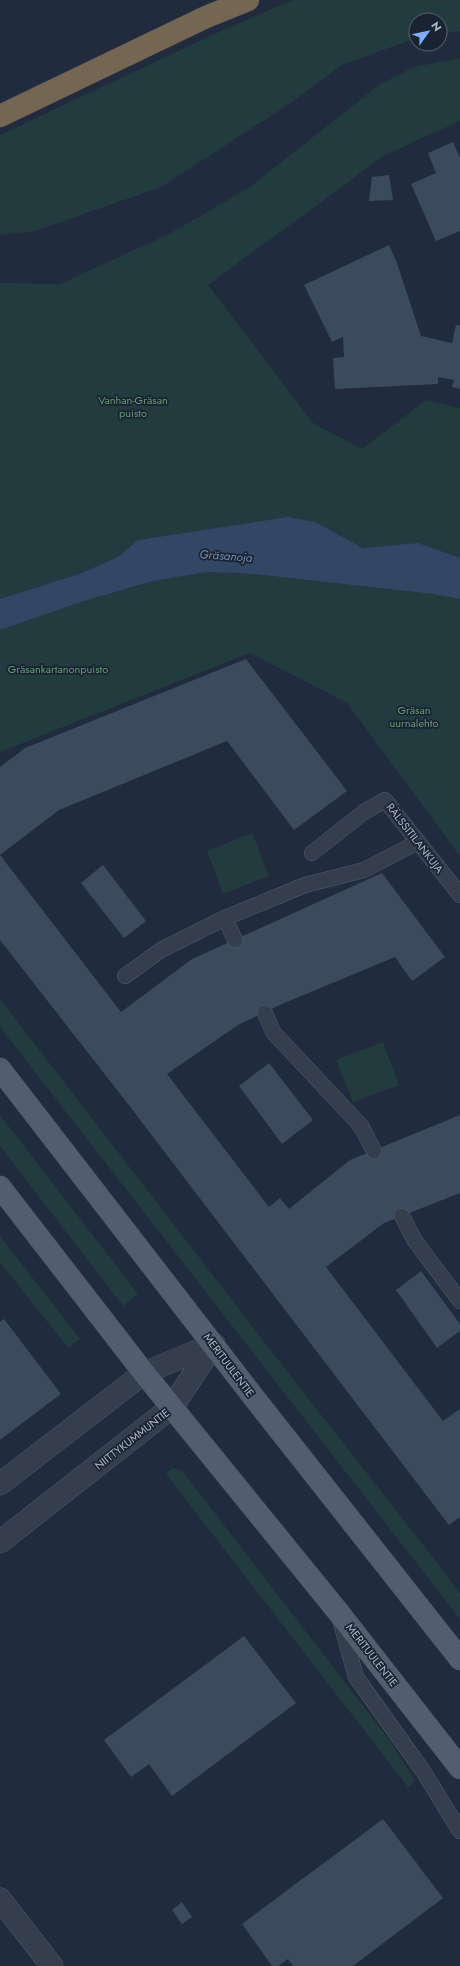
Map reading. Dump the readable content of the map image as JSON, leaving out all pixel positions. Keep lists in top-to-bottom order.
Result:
{
  "streets": {
    "main road": ["MERITUULENTIE"],
    "street": ["NIITTYKUMMUNTIE"],
    "lane": ["RÄLSSITILANKUJA"]
  },
  "crossings": [
    ["MERITUULENTIE", "NIITTYKUMMUNTIE"]
  ],
  "water": ["Gräsanoja"],
  "parks": ["Vanhan-Gräsan puisto", "Gräsankartanonpuisto", "Gräsan uurnalehto"],
  "north": "top right"
}
